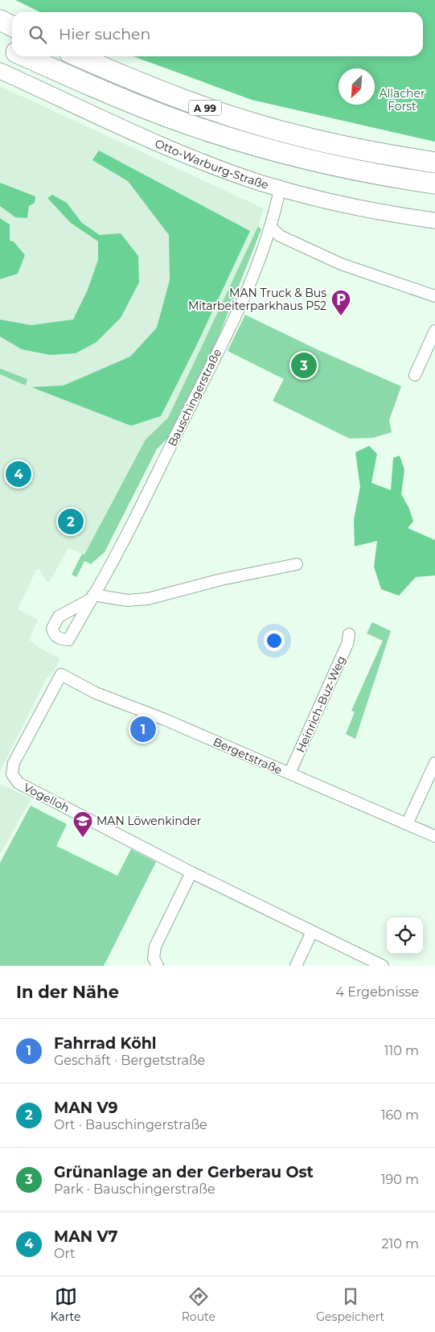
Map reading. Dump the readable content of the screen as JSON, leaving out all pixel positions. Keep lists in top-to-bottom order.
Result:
{
  "streets": {
    "highway": ["A 99"],
    "main road": ["Otto-Warburg-Straße"],
    "street": [
      "Bauschingerstraße",
      "Heinrich-Buz-Weg",
      "Bergetstraße",
      "Vogelloh"
    ]
  },
  "crossings": [
    ["Otto-Warburg-Straße", "Bauschingerstraße"],
    ["Heinrich-Buz-Weg", "Bergetstraße"],
    ["Bergetstraße", "Vogelloh"]
  ],
  "parks": ["Allacher Forst"],
  "places": {
    "parking": ["MAN Truck & Bus Mitarbeiterparkhaus P52"],
    "school or university": ["MAN Löwenkinder"]
  },
  "north": "bottom left",
  "page": {
    "search": "Hier suchen",
    "pins": [
      "3",
      "4",
      "2",
      "1"
    ],
    "heading": ["In der Nähe", "4 Ergebnisse"],
    "list": [
      {
        "mark": "1",
        "name": "Fahrrad Köhl",
        "note": "Geschäft · Bergetstraße",
        "value": "110 m"
      },
      {
        "mark": "2",
        "name": "MAN V9",
        "note": "Ort · Bauschingerstraße",
        "value": "160 m"
      },
      {
        "mark": "3",
        "name": "Grünanlage an der Gerberau Ost",
        "note": "Park · Bauschingerstraße",
        "value": "190 m"
      },
      {
        "mark": "4",
        "name": "MAN V7",
        "note": "Ort",
        "value": "210 m"
      }
    ],
    "nav": ["Karte", "Route", "Gespeichert"]
  }
}
